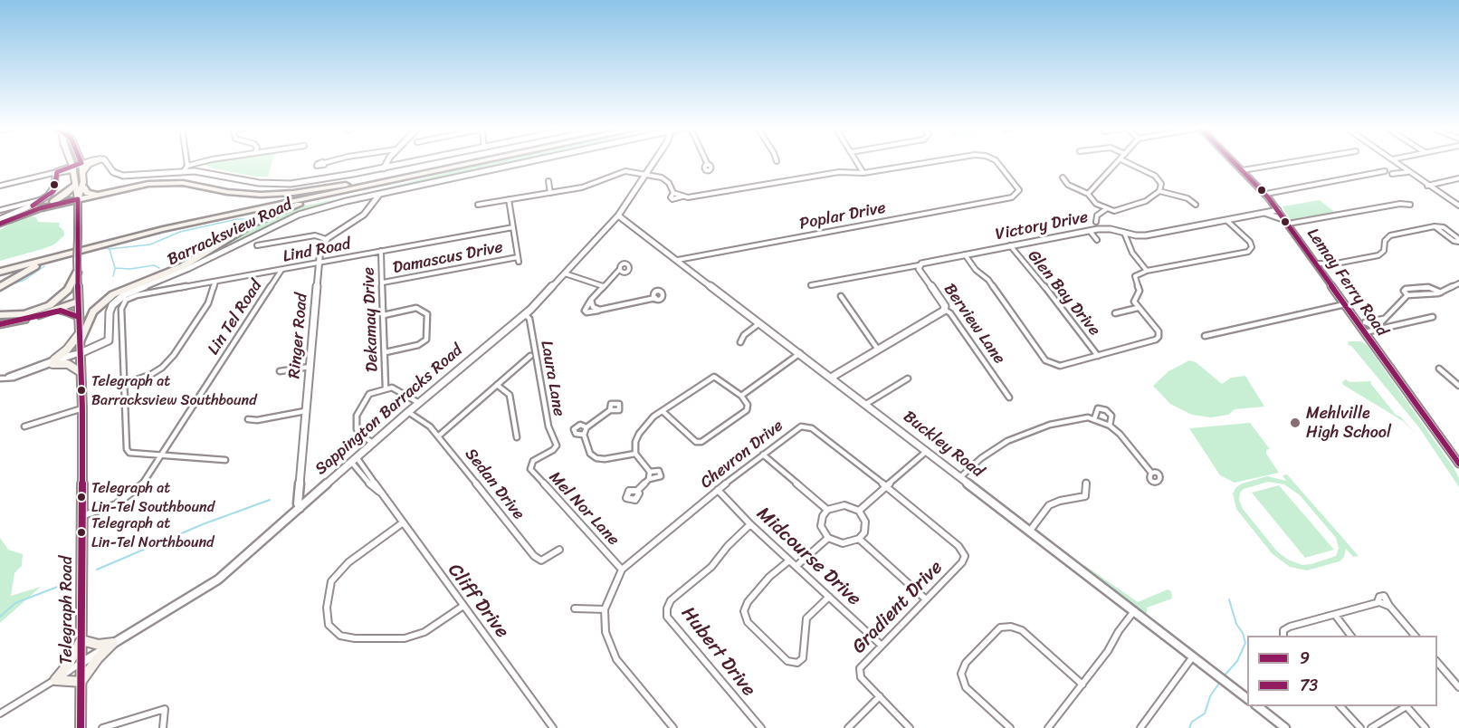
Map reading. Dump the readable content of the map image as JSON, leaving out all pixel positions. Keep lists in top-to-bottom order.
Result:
{
  "streets": {
    "main road": ["Telegraph Road"],
    "street": [
      "Poplar Drive",
      "Victory Drive",
      "Barracksview Road",
      "Lind Road",
      "Damascus Drive",
      "Lemay Ferry Road",
      "Glen Bay Drive",
      "Lin Tel Road",
      "Dekamay Drive",
      "Berview Lane",
      "Ringer Road",
      "Laura Lane",
      "Sappington Barracks Road",
      "Buckley Road",
      "Chevron Drive",
      "Sedan Drive",
      "Mel Nor Lane",
      "Midcourse Drive",
      "Cliff Drive",
      "Gradient Drive",
      "Hubert Drive"
    ]
  },
  "crossings": [
    ["Poplar Drive", "Buckley Road"],
    ["Victory Drive", "Lemay Ferry Road"],
    ["Victory Drive", "Glen Bay Drive"],
    ["Victory Drive", "Berview Lane"],
    ["Barracksview Road", "Telegraph Road"],
    ["Lind Road", "Damascus Drive"],
    ["Lind Road", "Lin Tel Road"],
    ["Lind Road", "Dekamay Drive"],
    ["Lind Road", "Ringer Road"],
    ["Damascus Drive", "Dekamay Drive"],
    ["Lin Tel Road", "Telegraph Road"],
    ["Ringer Road", "Sappington Barracks Road"],
    ["Laura Lane", "Sappington Barracks Road"],
    ["Laura Lane", "Mel Nor Lane"],
    ["Sappington Barracks Road", "Buckley Road"],
    ["Sappington Barracks Road", "Sedan Drive"],
    ["Sappington Barracks Road", "Cliff Drive"],
    ["Sappington Barracks Road", "Telegraph Road"],
    ["Chevron Drive", "Mel Nor Lane"],
    ["Chevron Drive", "Midcourse Drive"],
    ["Chevron Drive", "Gradient Drive"],
    ["Midcourse Drive", "Gradient Drive"],
    ["Midcourse Drive", "Hubert Drive"]
  ],
  "places": [
    "Telegraph at Barracksview Southbound",
    "Mehlville High School",
    "Telegraph at Lin-Tel Southbound",
    "Telegraph at Lin-Tel Northbound"
  ],
  "lines": ["transit line 9", "transit line 73"],
  "legend": ["9", "73"]
}
